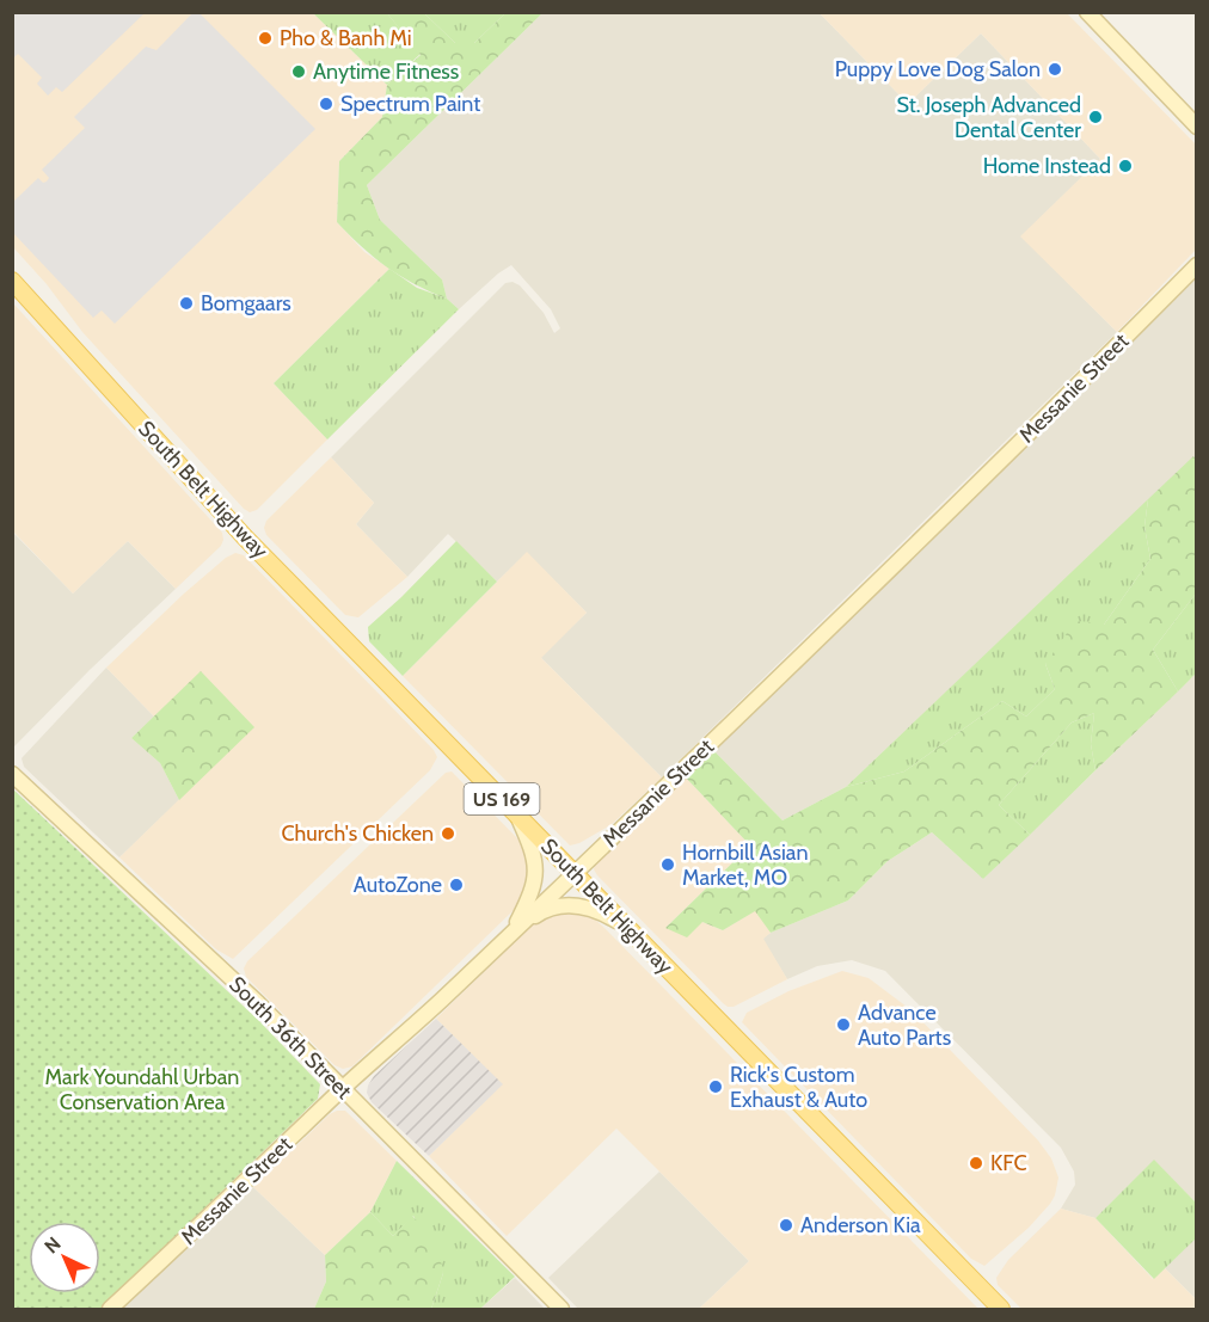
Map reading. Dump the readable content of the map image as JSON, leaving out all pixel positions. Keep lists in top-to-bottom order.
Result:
{
  "streets": {
    "main road": ["South Belt Highway", "US 169"],
    "street": ["Messanie Street", "South 36th Street"]
  },
  "crossings": [
    ["Messanie Street", "South Belt Highway"],
    ["Messanie Street", "South 36th Street"]
  ],
  "parks": ["Mark Youndahl Urban Conservation Area"],
  "places": [
    "Pho & Banh Mi",
    "Puppy Love Dog Salon",
    "Anytime Fitness",
    "Spectrum Paint",
    "St. Joseph Advanced Dental Center",
    "Home Instead",
    "Bomgaars",
    "Church's Chicken",
    "Hornbill Asian Market, MO",
    "AutoZone",
    "Advance Auto Parts",
    "Rick's Custom Exhaust & Auto",
    "KFC",
    "Anderson Kia"
  ],
  "north": "top left"
}
